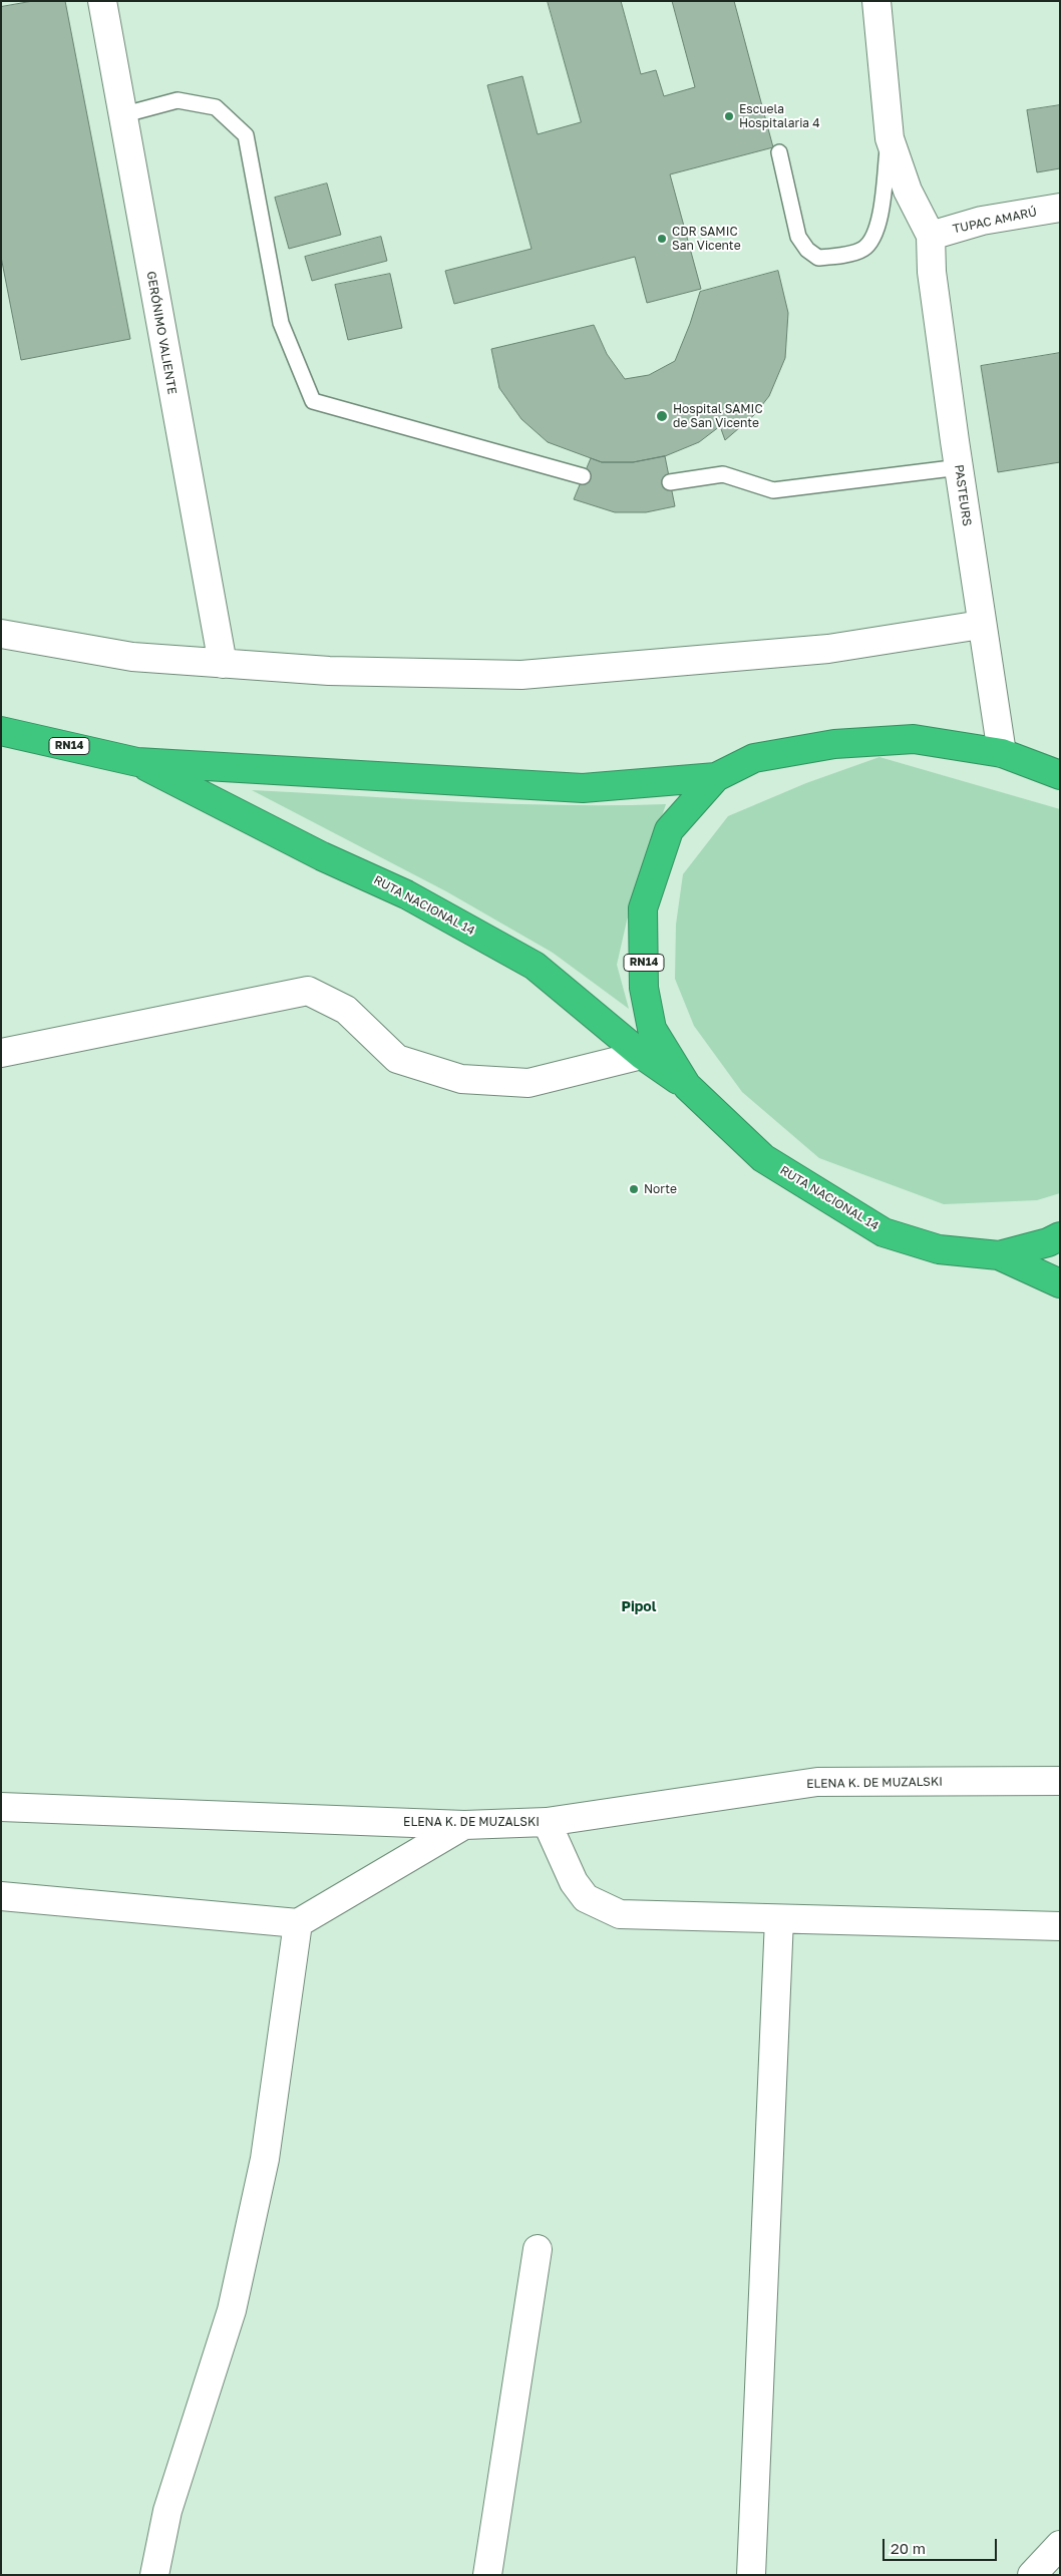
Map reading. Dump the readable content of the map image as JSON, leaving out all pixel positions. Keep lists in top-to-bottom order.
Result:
{
  "streets": {
    "highway": ["RN14", "RUTA NACIONAL 14"],
    "street": [
      "TUPAC AMARÚ",
      "GERÓNIMO VALIENTE",
      "PASTEURS",
      "ELENA K. DE MUZALSKI"
    ]
  },
  "crossings": [
    ["TUPAC AMARÚ", "PASTEURS"],
    ["PASTEURS", "RUTA NACIONAL 14"]
  ],
  "districts": ["Pipol"],
  "places": [
    "Escuela Hospitalaria 4",
    "CDR SAMIC San Vicente",
    "Hospital SAMIC de San Vicente",
    "Norte"
  ],
  "scale_bar": "20 m"
}
